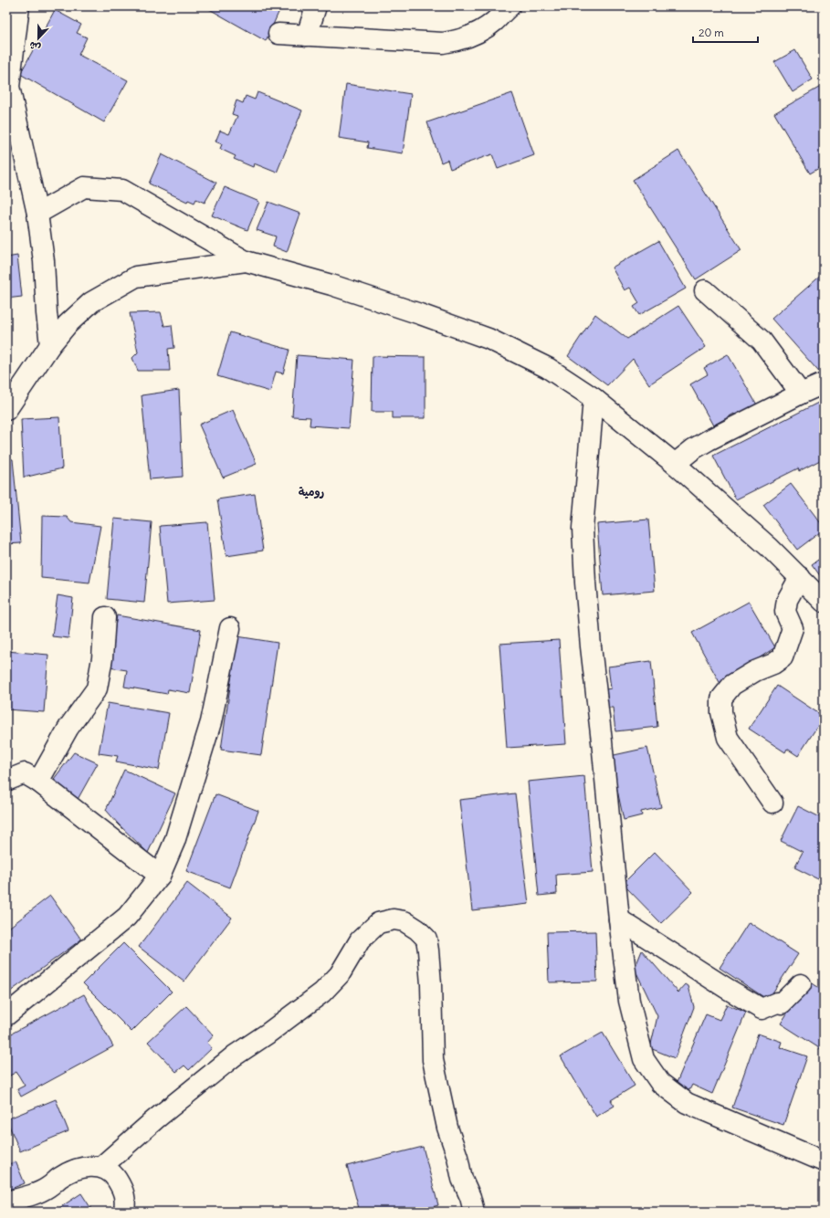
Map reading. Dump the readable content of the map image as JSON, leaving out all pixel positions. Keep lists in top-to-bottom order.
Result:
{
  "districts": ["رومية"],
  "scale_bar": "20 m",
  "north": "bottom"
}
